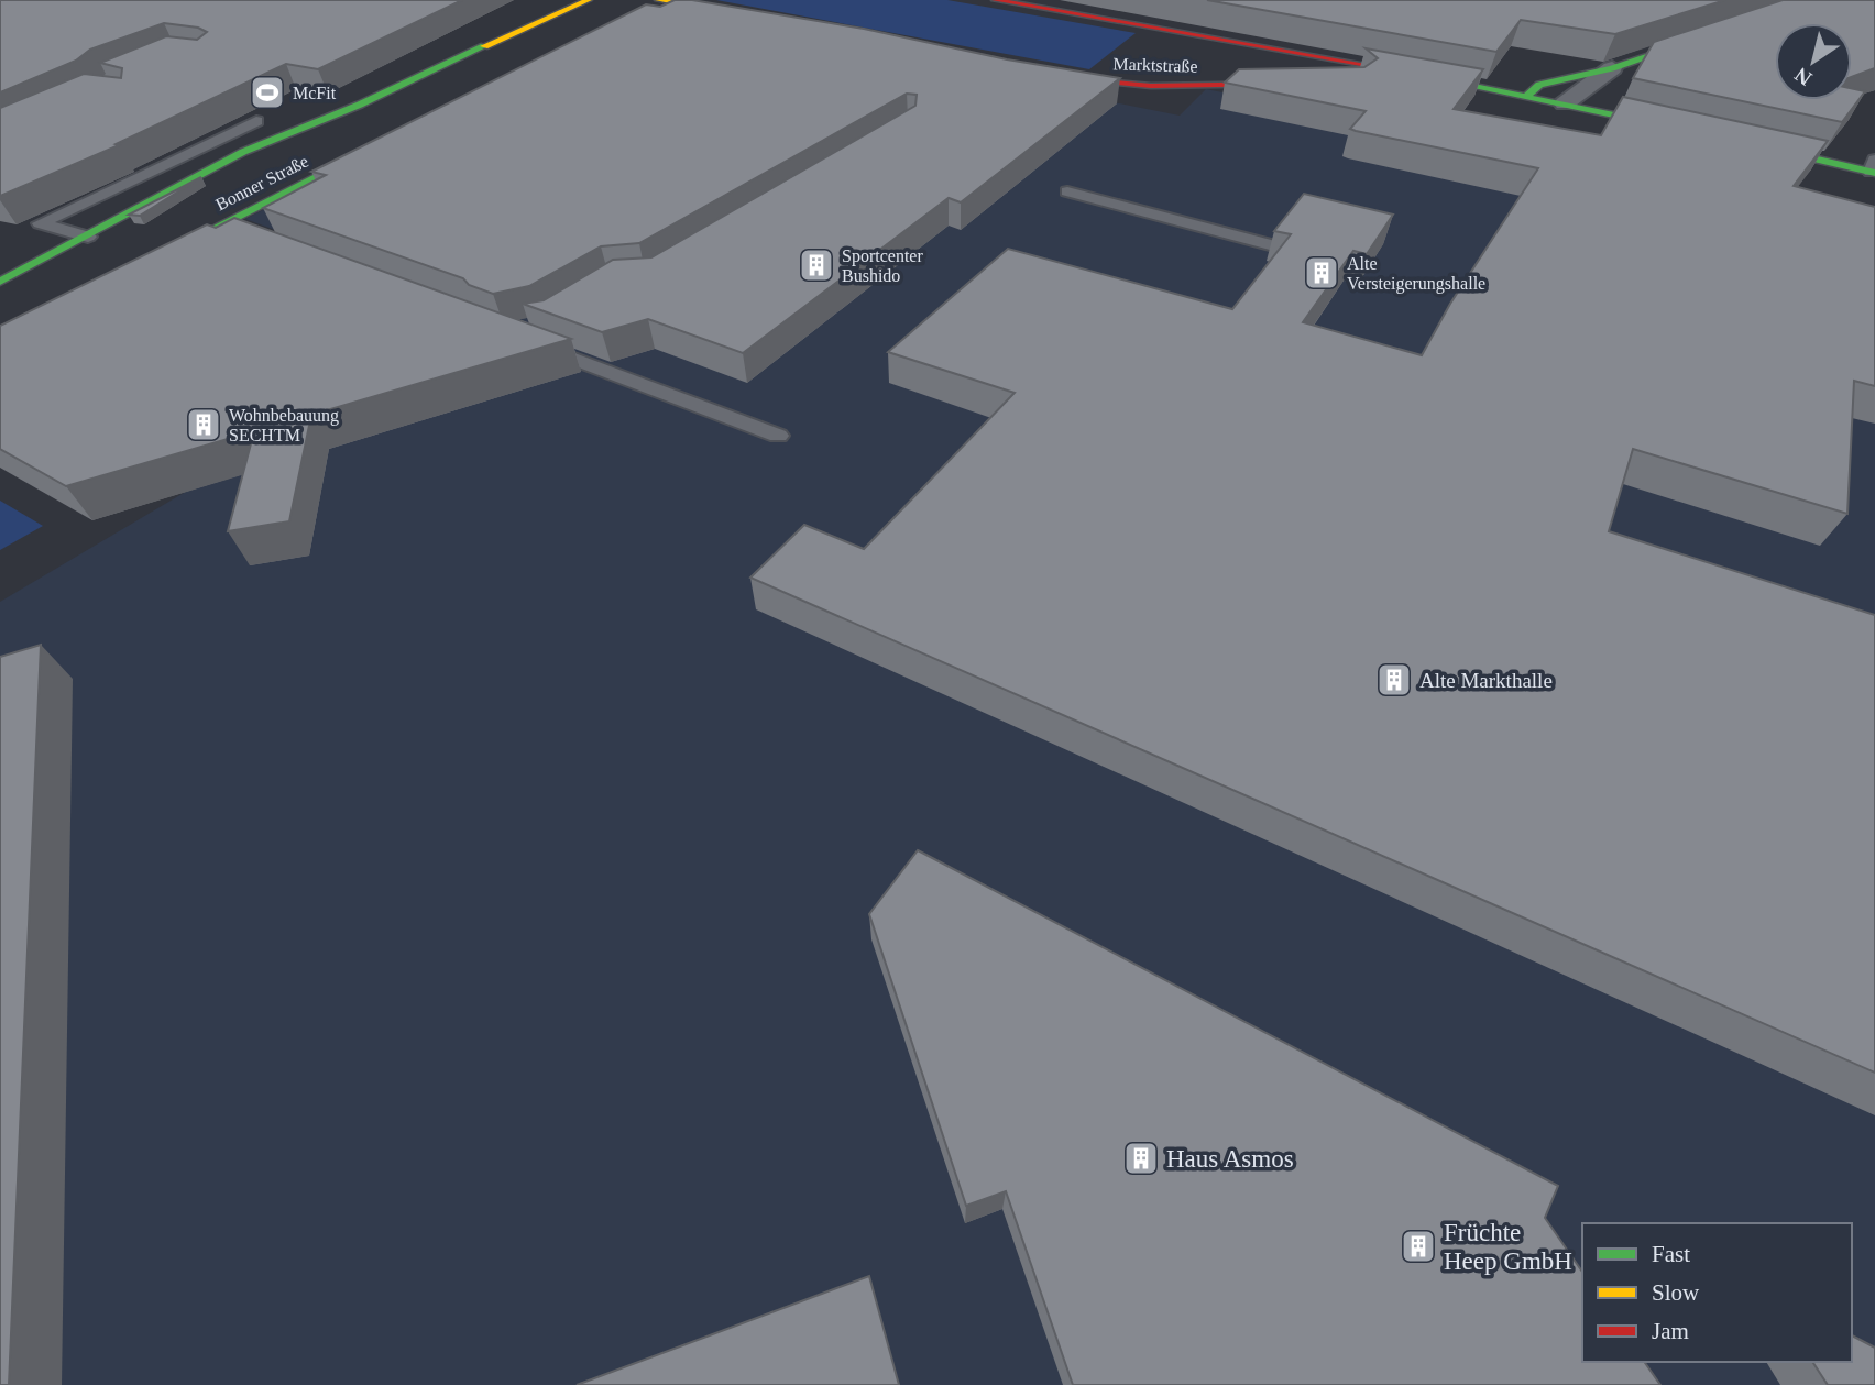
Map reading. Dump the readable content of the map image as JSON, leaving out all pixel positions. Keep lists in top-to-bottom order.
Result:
{
  "streets": {
    "main road": ["Marktstraße", "Bonner Straße"]
  },
  "places": {
    "sports": ["McFit"],
    "building": [
      "Sportcenter Bushido",
      "Alte Versteigerungshalle",
      "Wohnbebauung SECHTM",
      "Alte Markthalle",
      "Haus Asmos",
      "Früchte Heep GmbH"
    ]
  },
  "legend": ["Fast", "Slow", "Jam"],
  "north": "bottom left"
}
